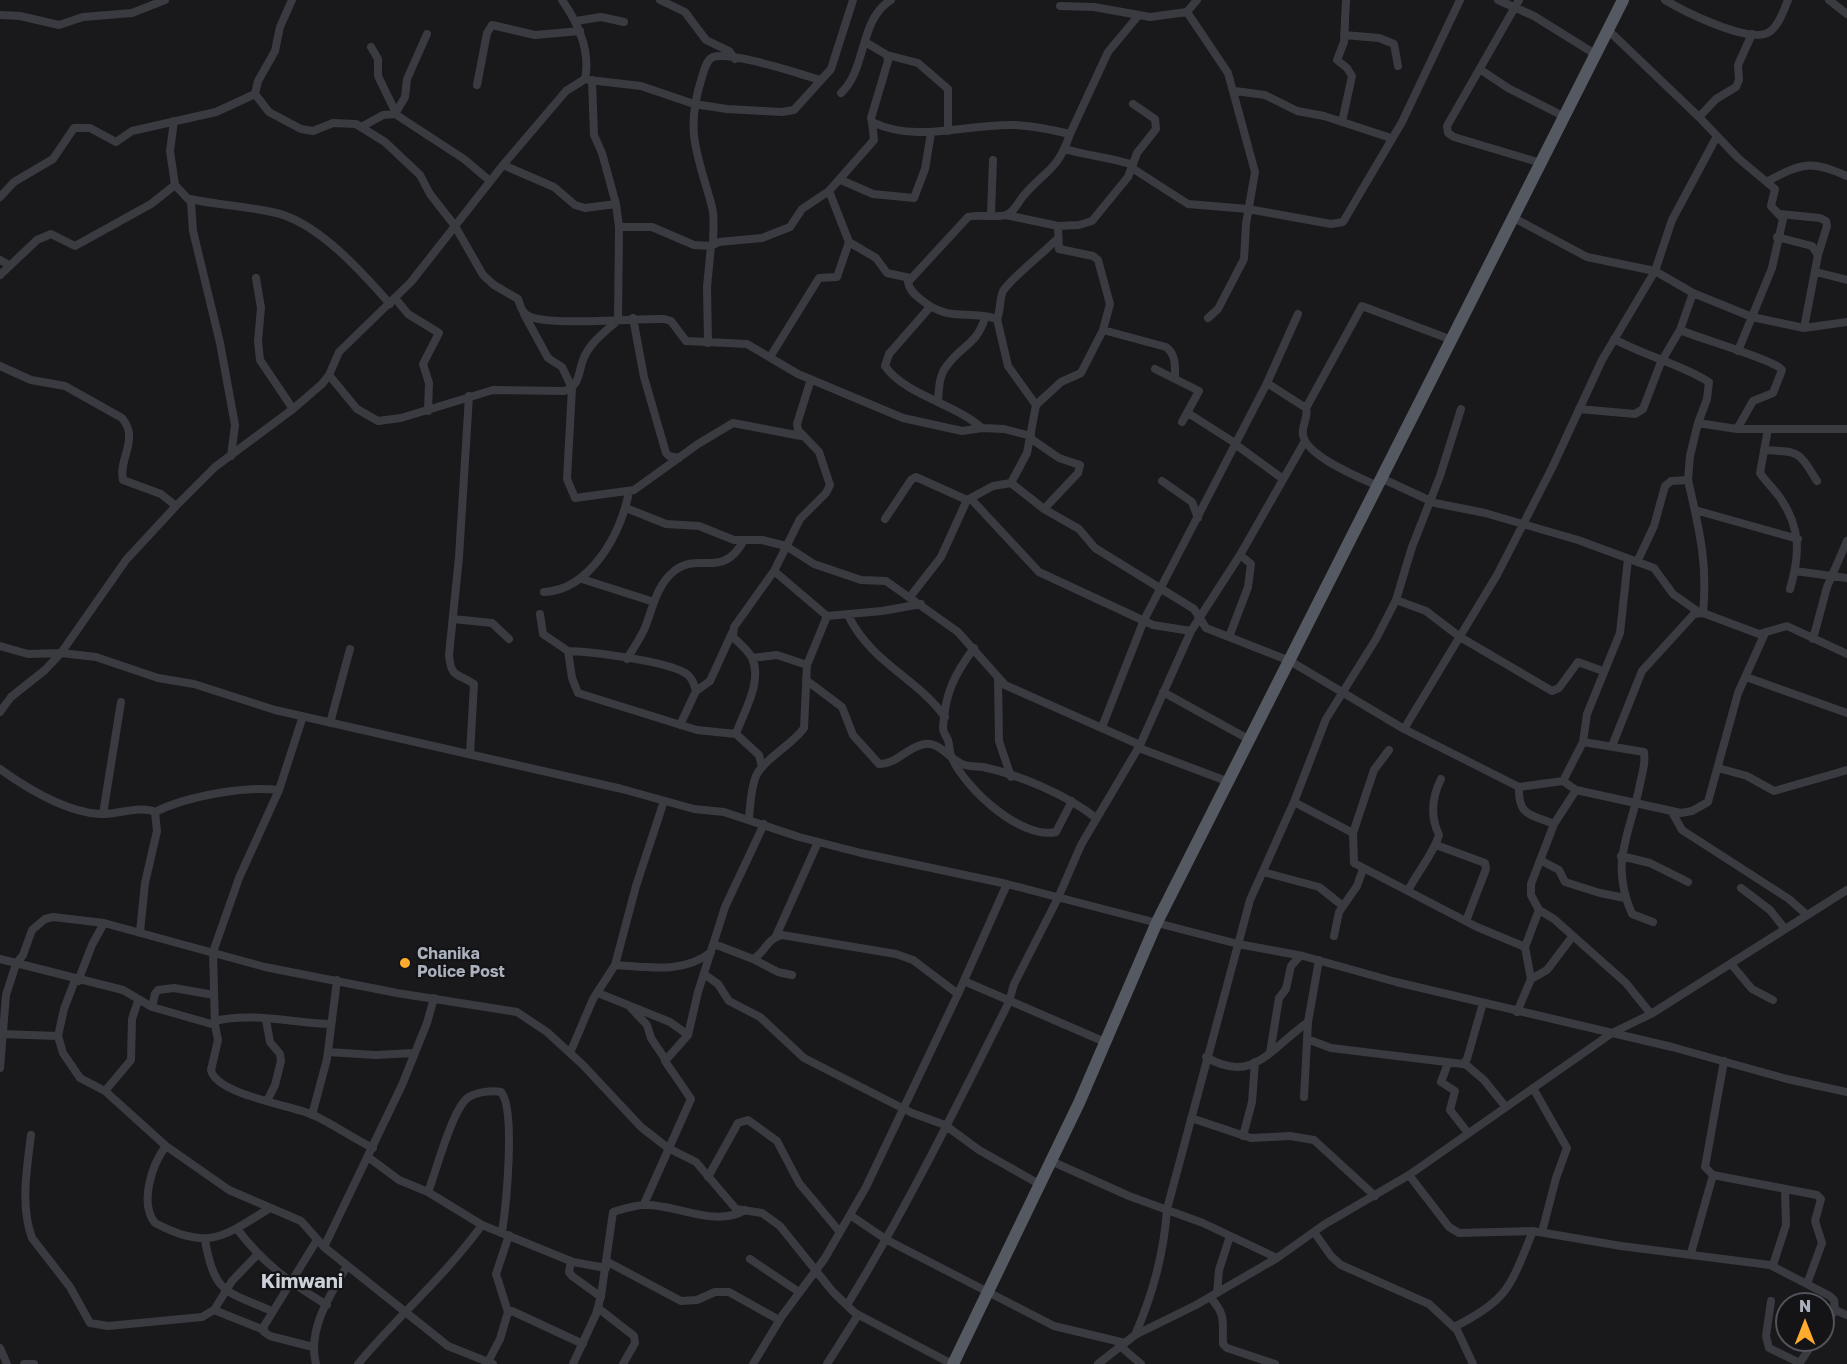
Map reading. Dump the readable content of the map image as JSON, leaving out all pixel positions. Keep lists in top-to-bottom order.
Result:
{
  "districts": ["Kimwani"],
  "places": ["Chanika Police Post"],
  "north": "top"
}
